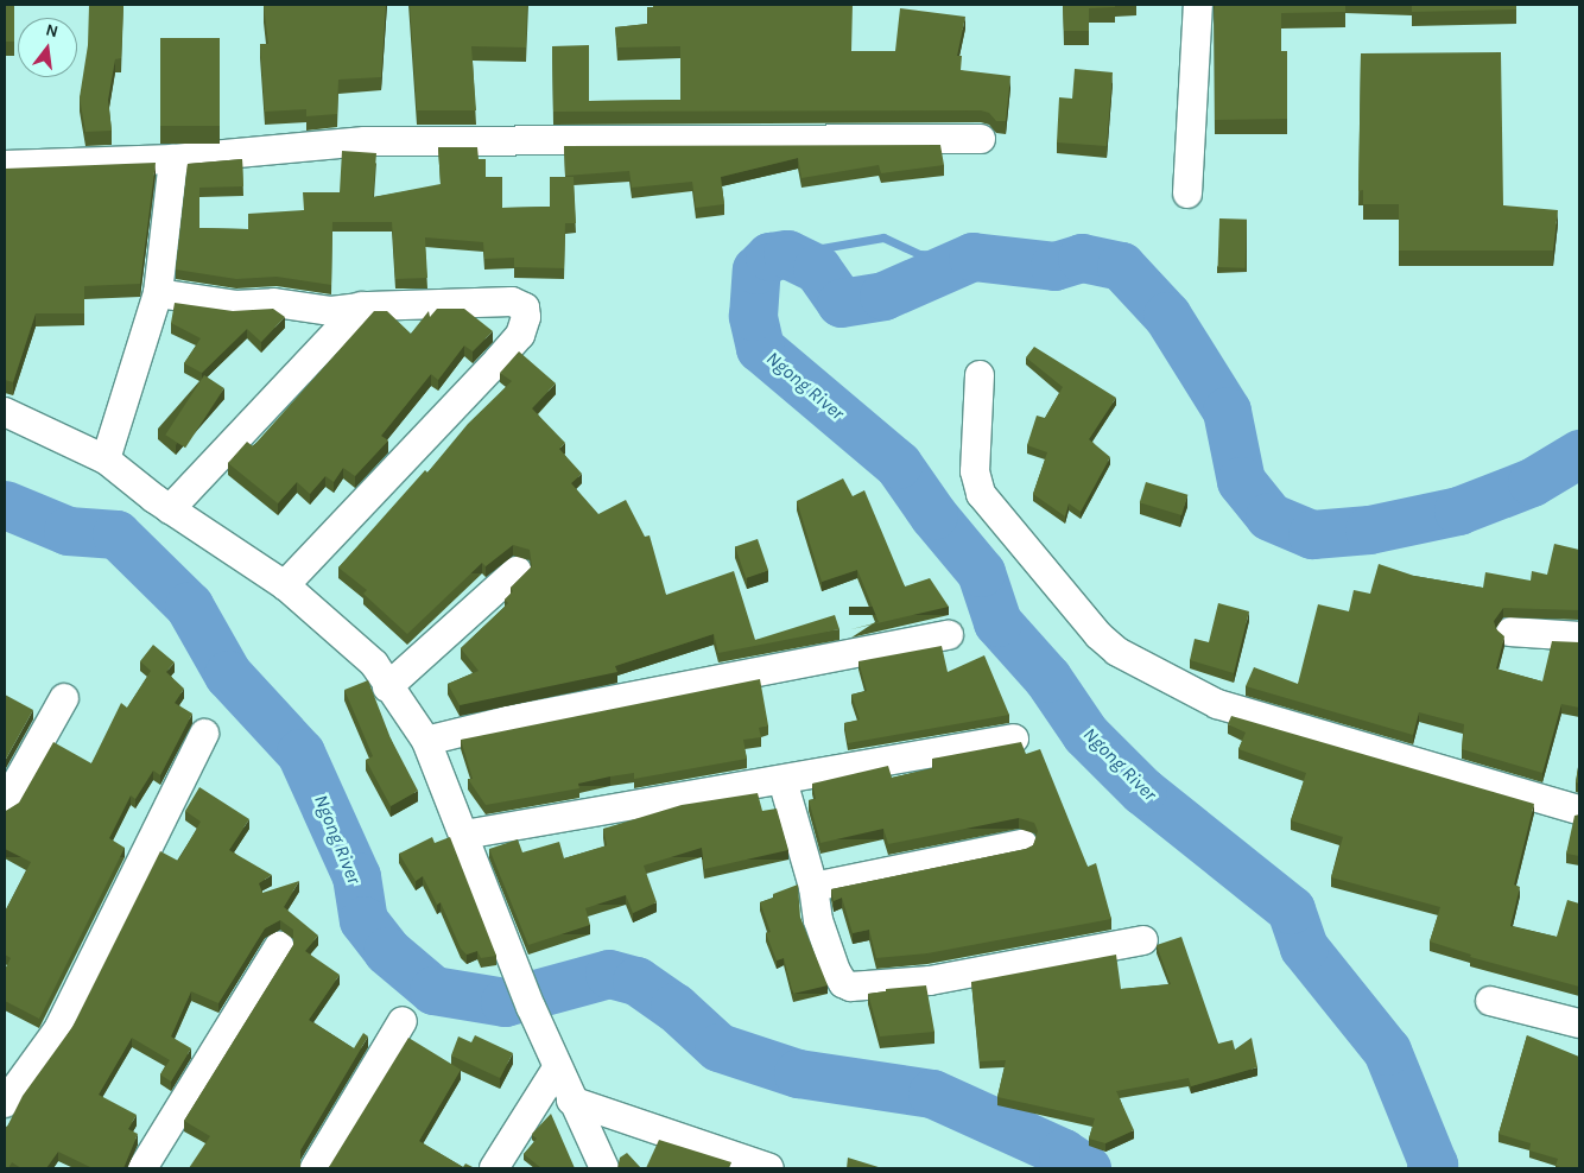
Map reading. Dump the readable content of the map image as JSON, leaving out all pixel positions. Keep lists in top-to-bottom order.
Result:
{
  "water": ["Ngong River"],
  "north": "top"
}
